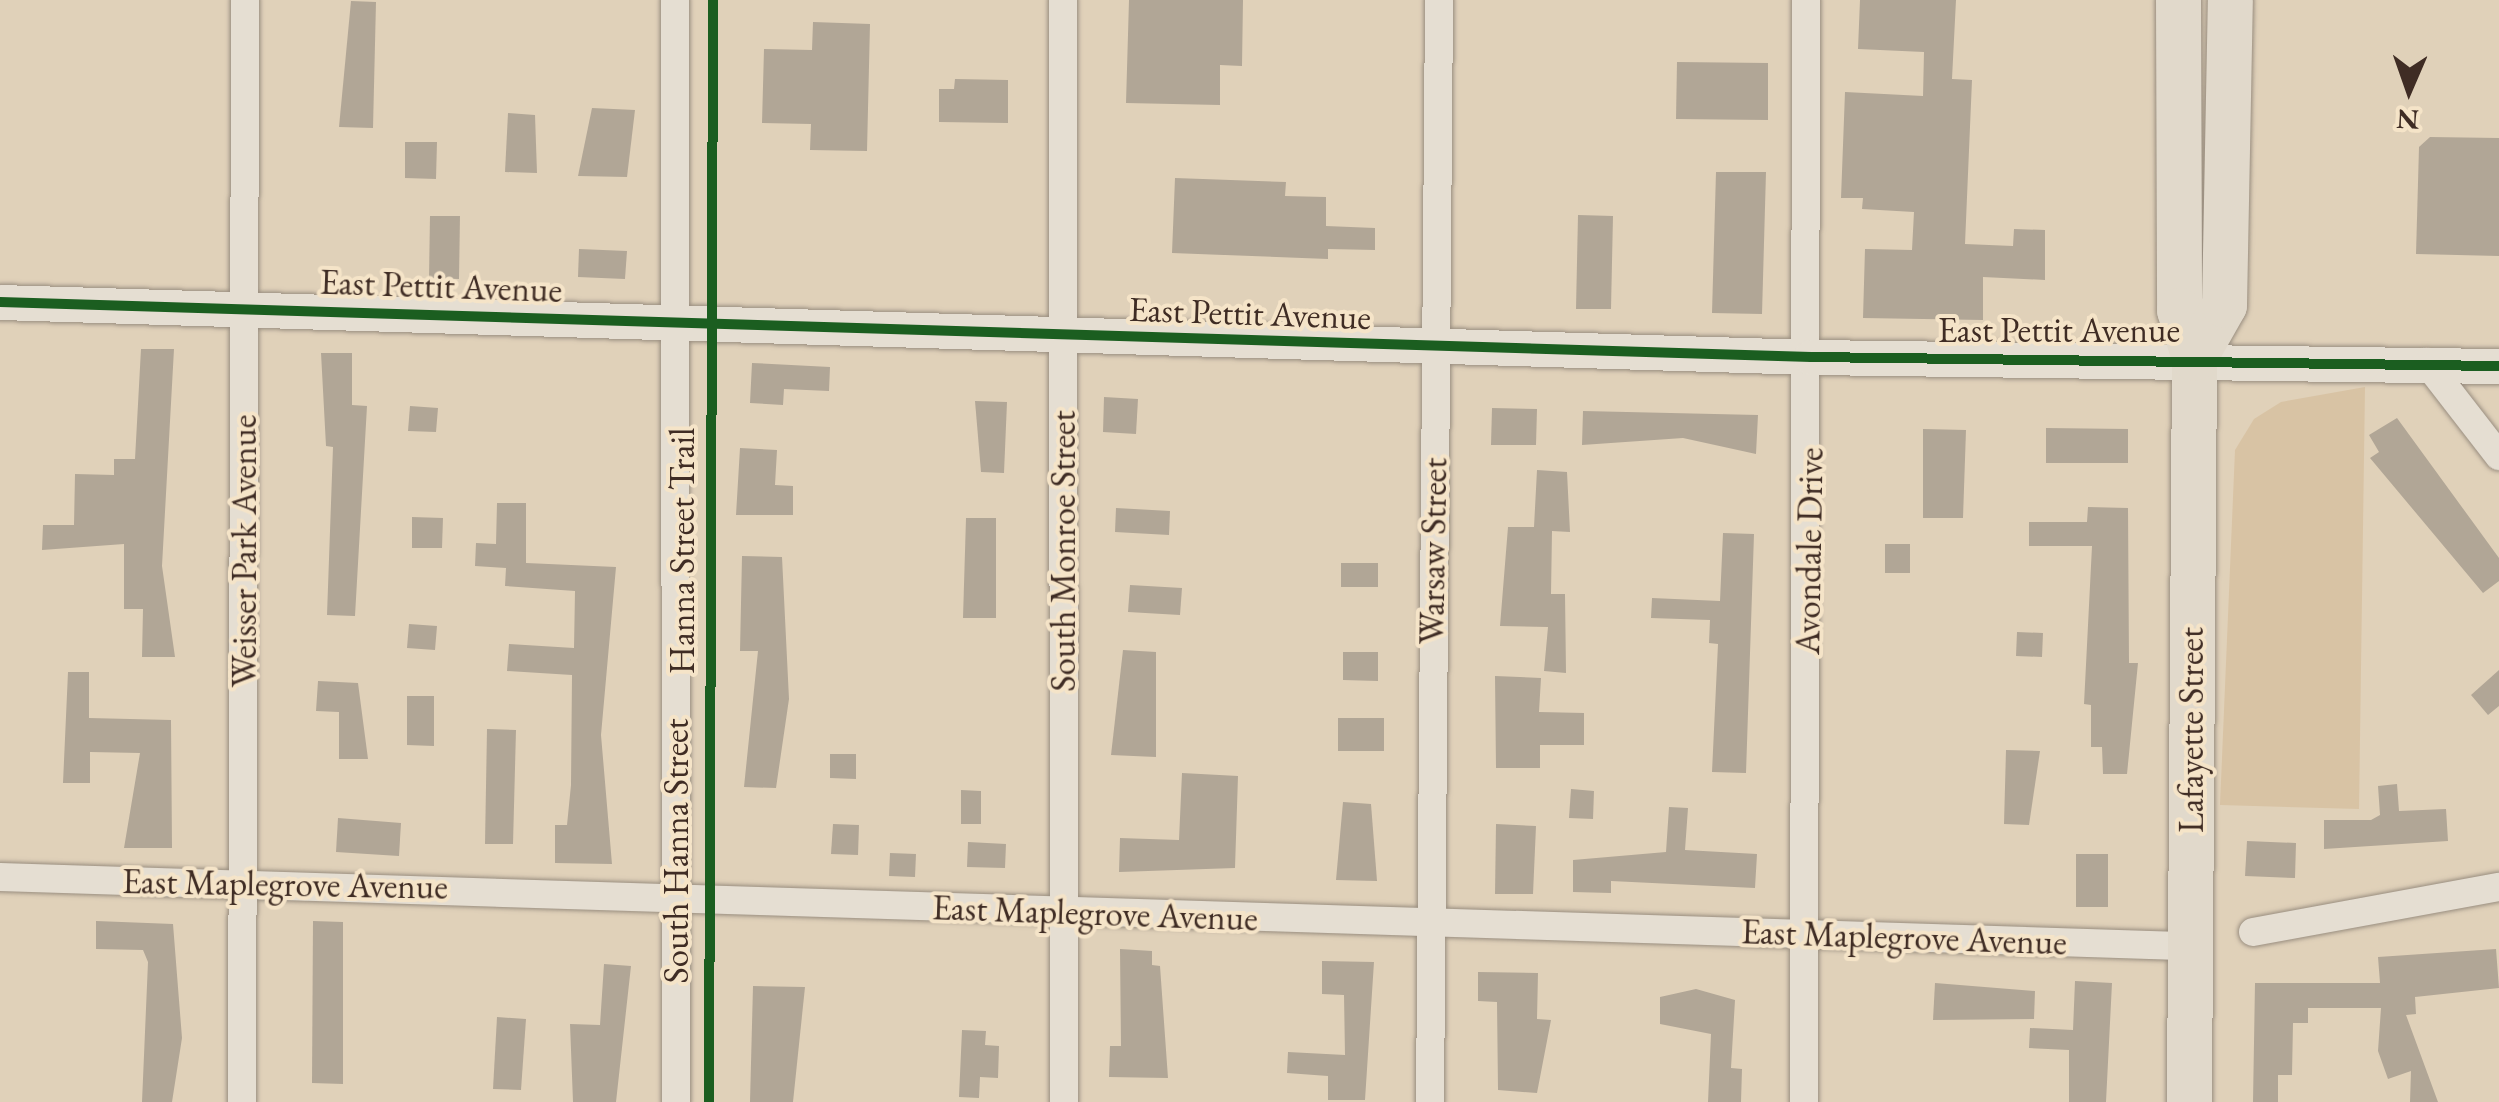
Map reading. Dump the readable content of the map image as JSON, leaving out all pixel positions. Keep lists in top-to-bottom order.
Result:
{
  "streets": {
    "highway": ["Lafayette Street"],
    "street": [
      "East Pettit Avenue",
      "Weisser Park Avenue",
      "South Monroe Street",
      "Warsaw Street",
      "Avondale Drive",
      "South Hanna Street",
      "East Maplegrove Avenue"
    ],
    "cycle path": ["Hanna Street Trail"]
  },
  "crossings": [
    ["East Pettit Avenue", "Weisser Park Avenue"],
    ["East Pettit Avenue", "South Monroe Street"],
    ["East Pettit Avenue", "Warsaw Street"],
    ["East Pettit Avenue", "Avondale Drive"],
    ["East Pettit Avenue", "Lafayette Street"],
    ["East Pettit Avenue", "South Hanna Street"],
    ["Weisser Park Avenue", "East Maplegrove Avenue"],
    ["South Monroe Street", "East Maplegrove Avenue"],
    ["Warsaw Street", "East Maplegrove Avenue"],
    ["Avondale Drive", "East Maplegrove Avenue"],
    ["Lafayette Street", "East Maplegrove Avenue"],
    ["South Hanna Street", "East Maplegrove Avenue"]
  ],
  "north": "bottom"
}
